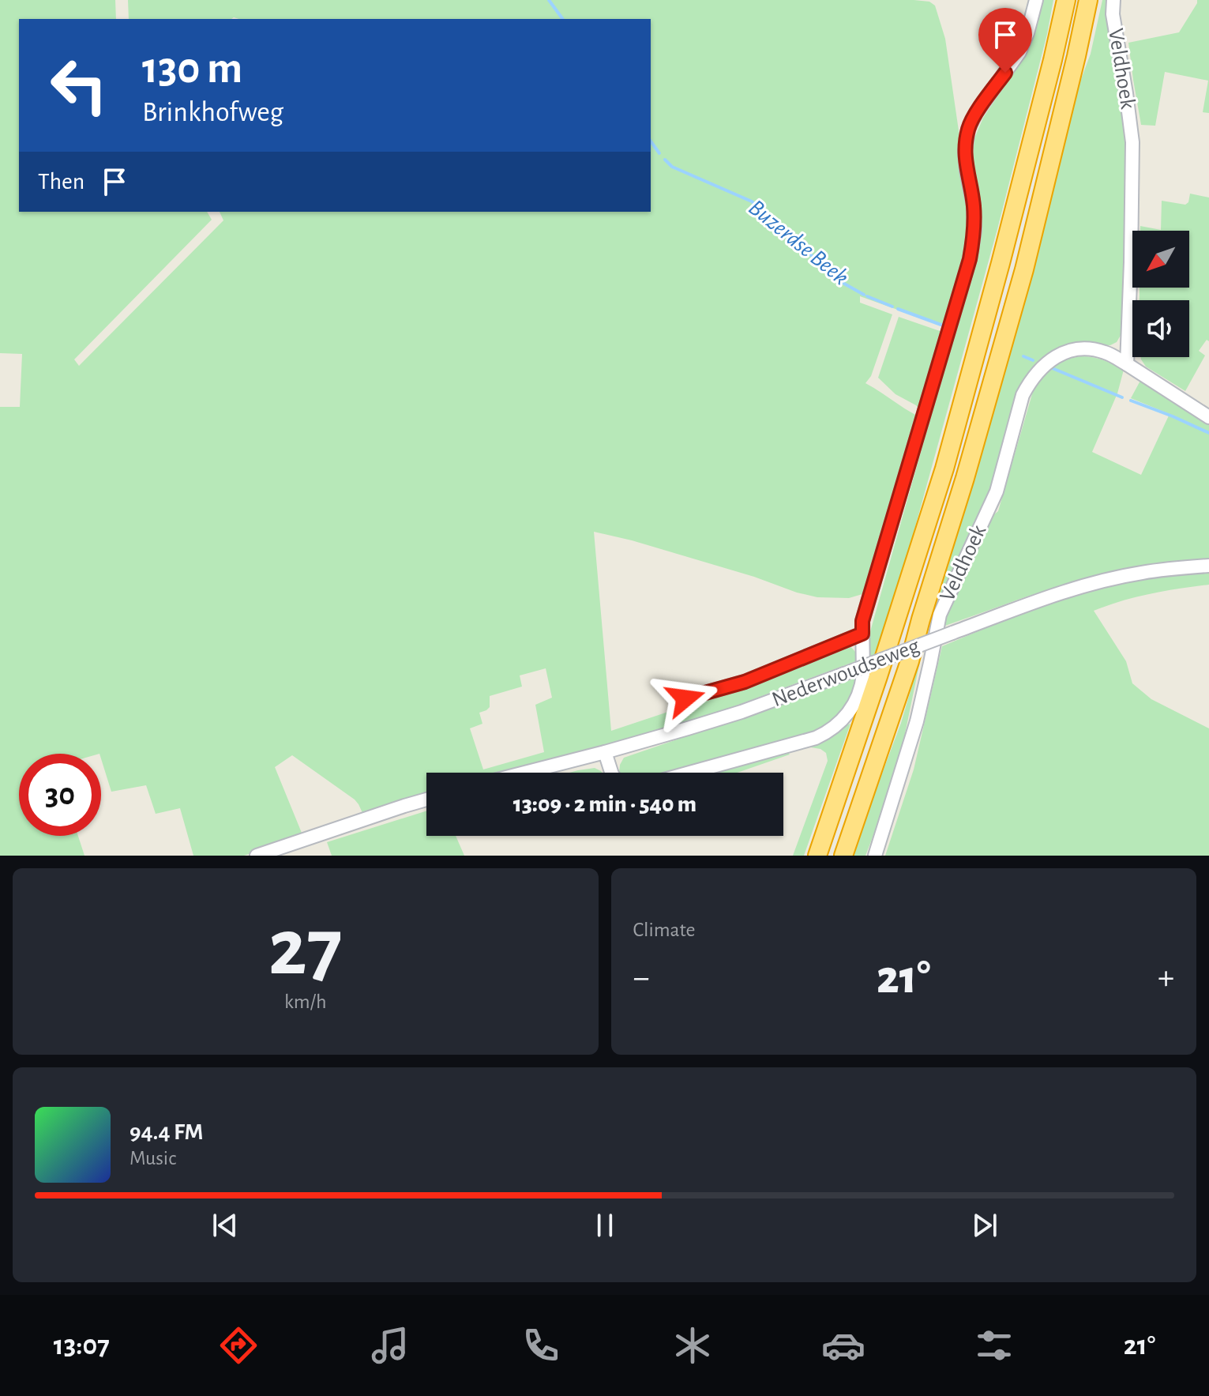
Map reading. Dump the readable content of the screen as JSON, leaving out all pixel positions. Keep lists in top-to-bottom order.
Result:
{
  "streets": {
    "street": ["Veldhoek", "Nederwoudseweg"]
  },
  "water": ["Buzerdse Beek"],
  "north": "bottom left",
  "page": {
    "turn": ["130 m", "Brinkhofweg"],
    "then": "Then",
    "limit": "30",
    "trip": "13:09 · 2 min · 540 m",
    "tile": [
      ["27", "km/h"],
      "Climate"
    ],
    "heat": ["−", "21°", "+"],
    "song": ["94.4 FM", "Music"],
    "tabs": ["13:07", "21°"]
  }
}
